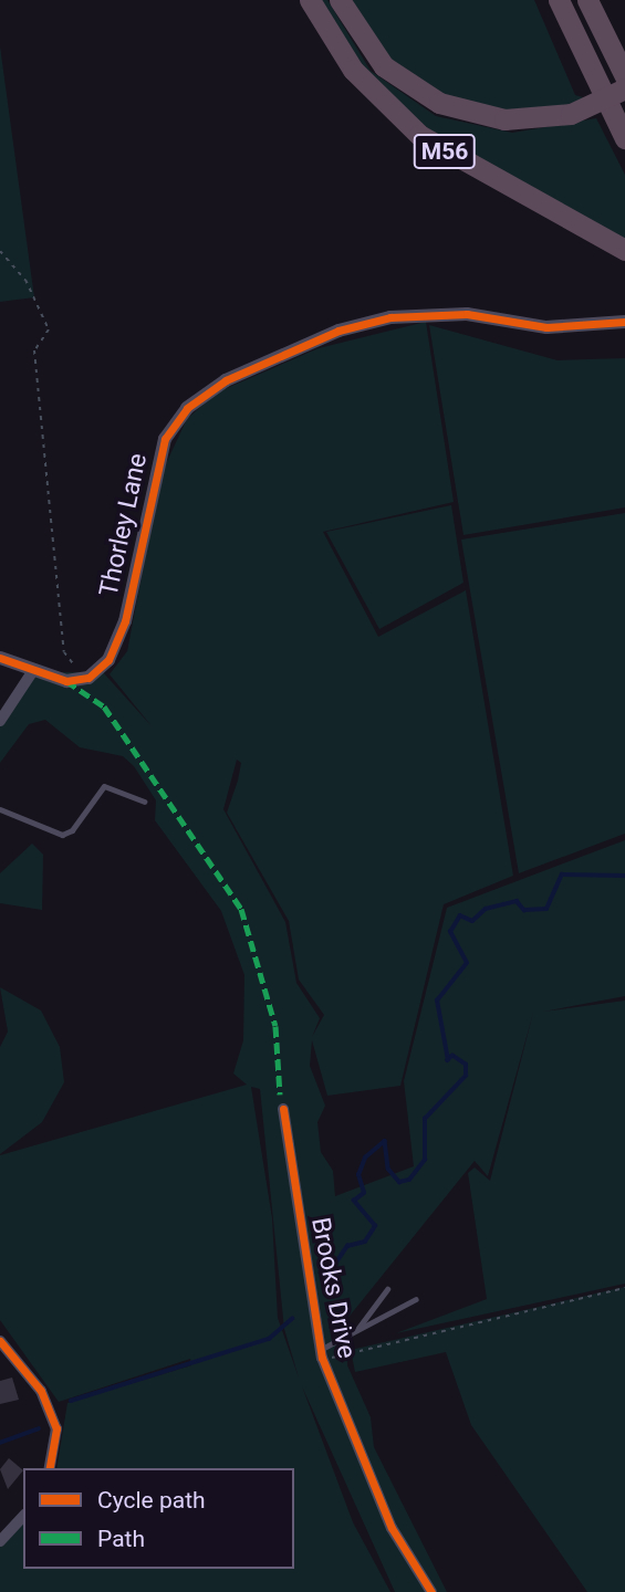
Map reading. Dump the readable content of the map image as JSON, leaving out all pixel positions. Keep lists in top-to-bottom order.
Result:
{
  "streets": {
    "highway": ["M56"],
    "street": ["Thorley Lane", "Brooks Drive"]
  },
  "legend": ["Cycle path", "Path"]
}
